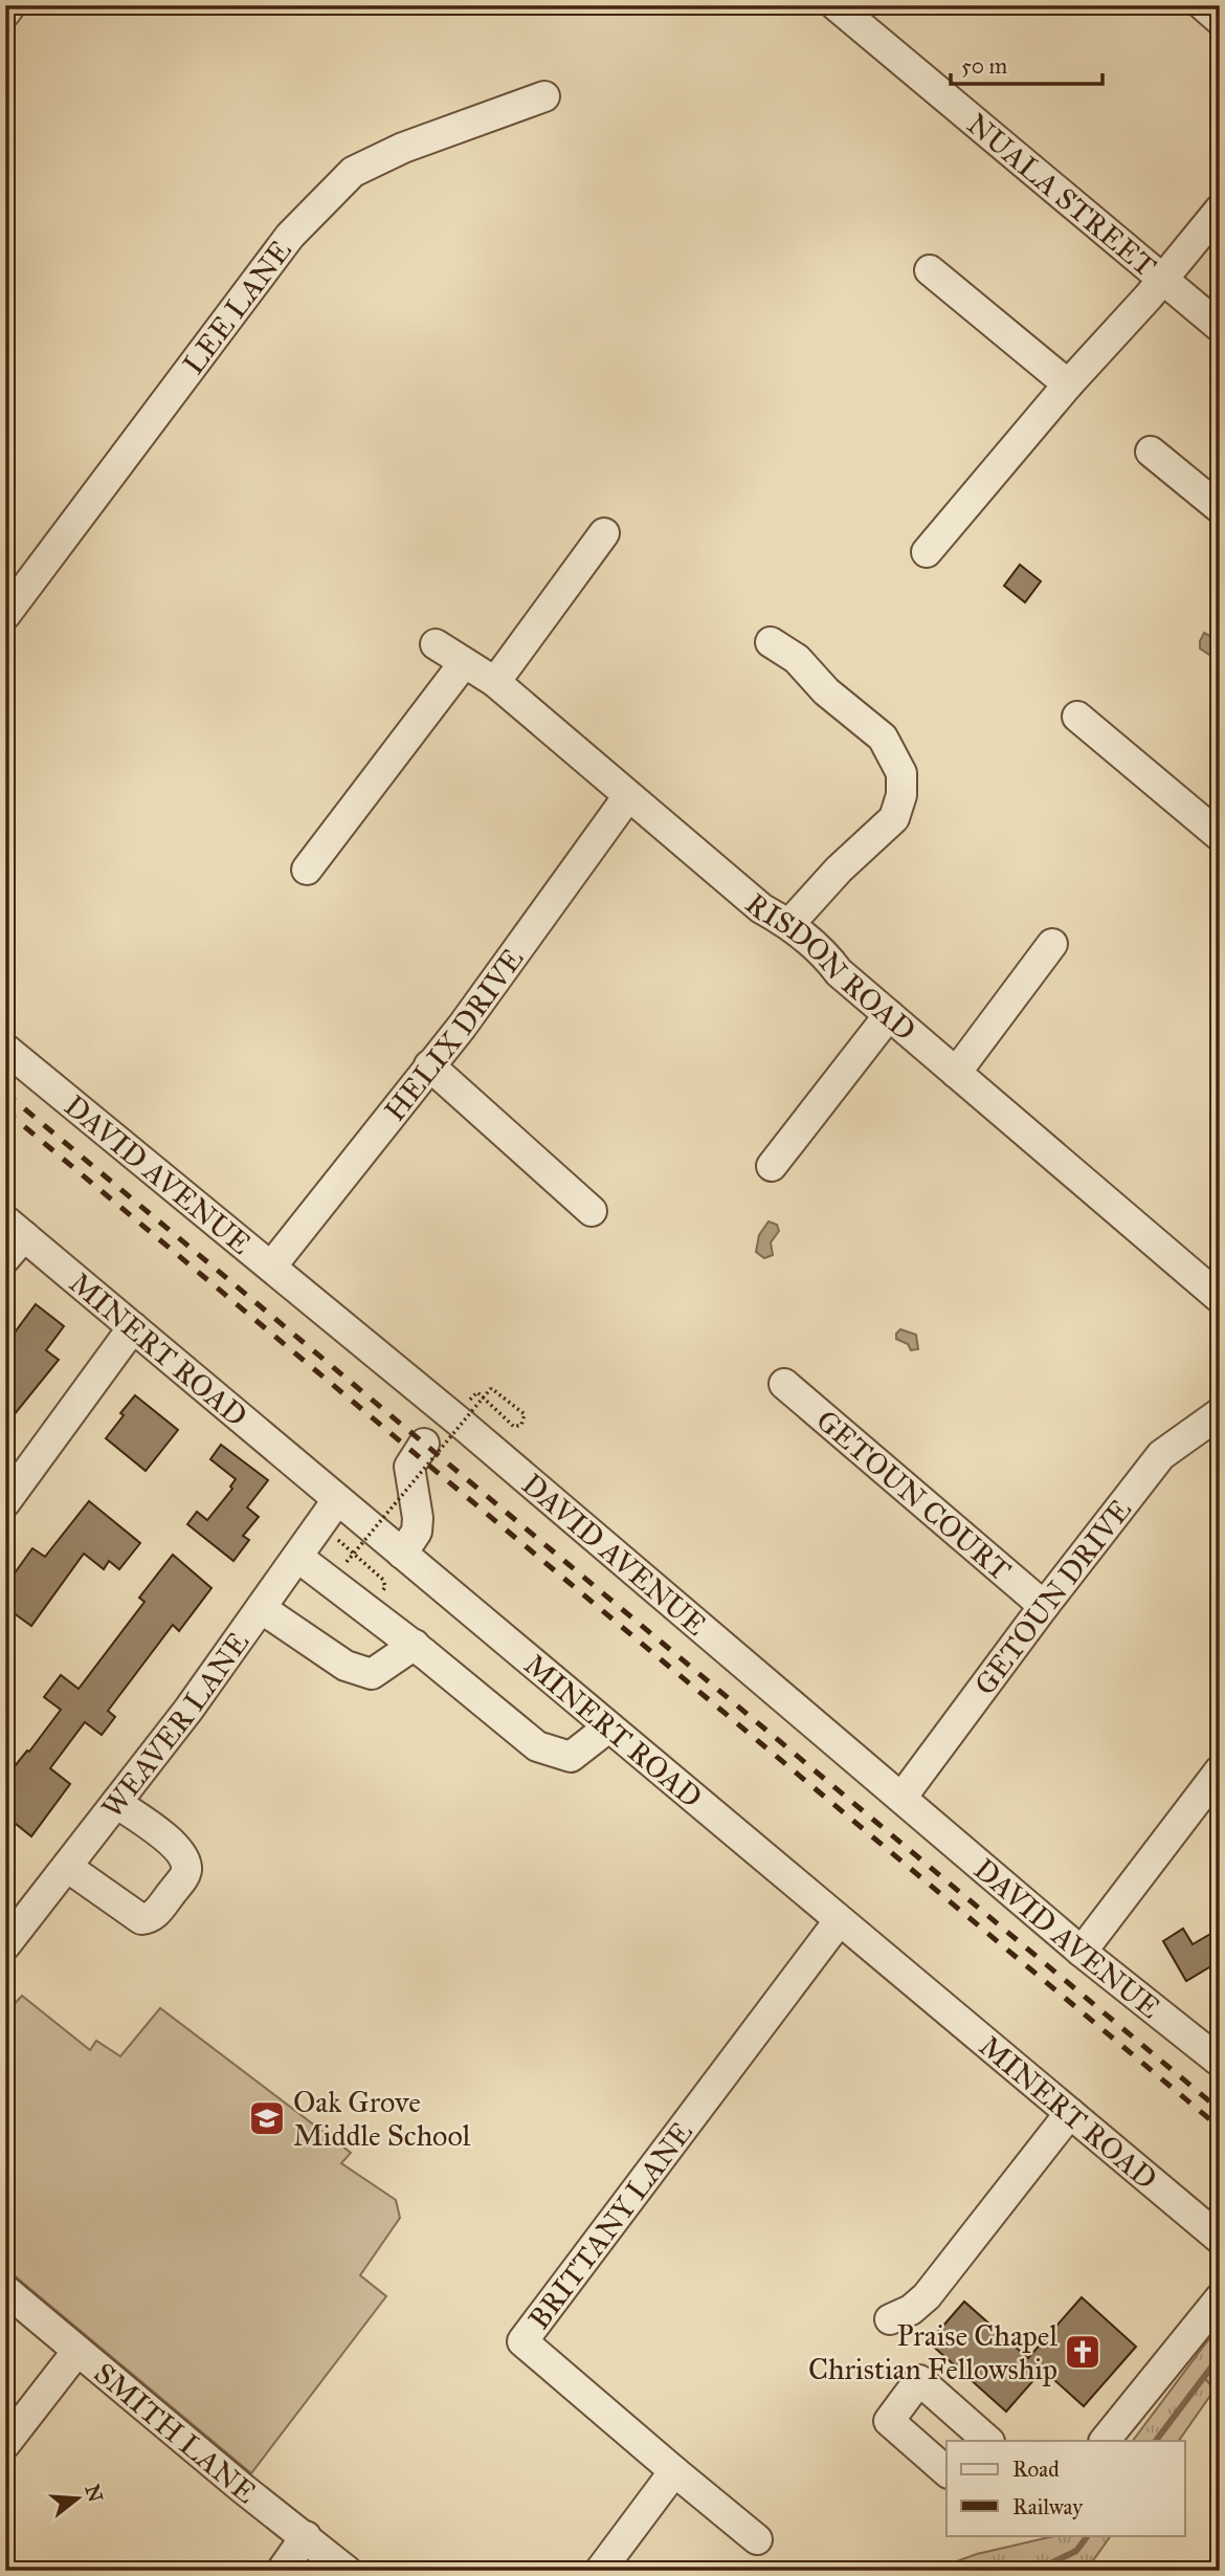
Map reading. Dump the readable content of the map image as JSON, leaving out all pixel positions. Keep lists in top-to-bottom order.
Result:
{
  "streets": {
    "street": [
      "NUALA STREET",
      "LEE LANE",
      "RISDON ROAD",
      "HELIX DRIVE",
      "DAVID AVENUE",
      "MINERT ROAD",
      "GETOUN COURT",
      "GETOUN DRIVE",
      "WEAVER LANE",
      "BRITTANY LANE",
      "SMITH LANE"
    ]
  },
  "crossings": [
    ["RISDON ROAD", "HELIX DRIVE"],
    ["HELIX DRIVE", "DAVID AVENUE"],
    ["DAVID AVENUE", "GETOUN DRIVE"],
    ["MINERT ROAD", "WEAVER LANE"],
    ["MINERT ROAD", "BRITTANY LANE"],
    ["GETOUN COURT", "GETOUN DRIVE"]
  ],
  "places": {
    "school or university": ["Oak Grove Middle School"],
    "church": ["Praise Chapel Christian Fellowship"]
  },
  "legend": ["Road", "Railway"],
  "scale_bar": "50 m",
  "north": "right"
}
